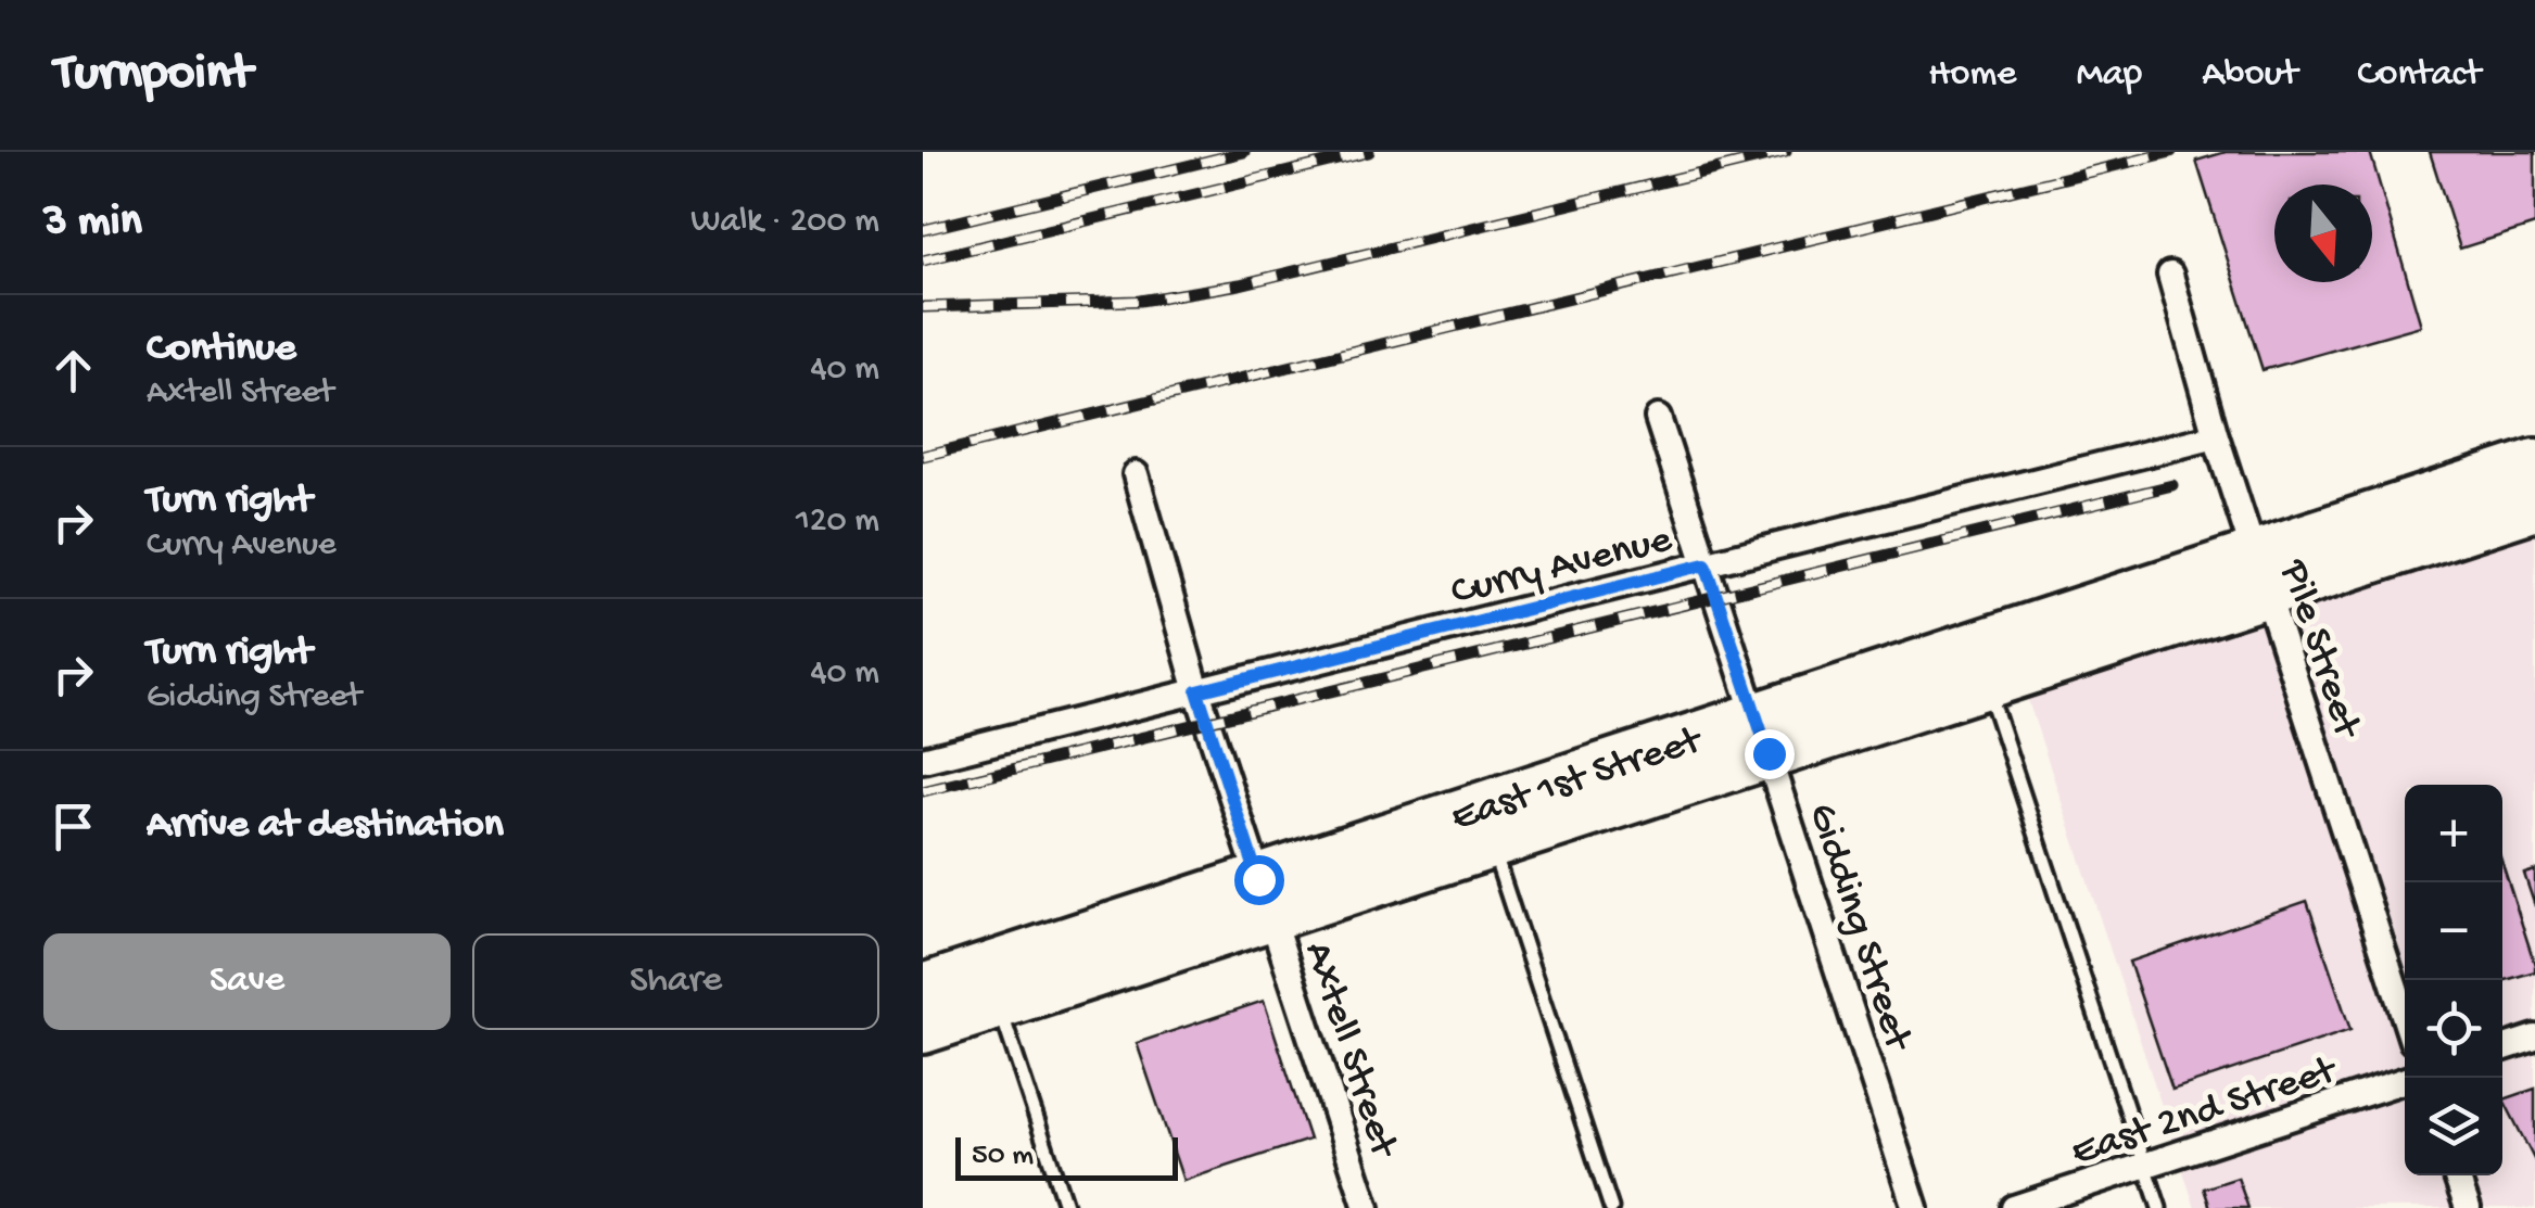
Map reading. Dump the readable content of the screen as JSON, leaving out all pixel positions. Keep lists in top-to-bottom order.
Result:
{
  "streets": {
    "highway": ["East 1st Street"],
    "street": [
      "Curry Avenue",
      "Pile Street",
      "Gidding Street",
      "Axtell Street",
      "East 2nd Street"
    ]
  },
  "crossings": [
    ["Curry Avenue", "Pile Street"],
    ["Curry Avenue", "Gidding Street"],
    ["Curry Avenue", "Axtell Street"],
    ["Pile Street", "East 1st Street"],
    ["East 1st Street", "Gidding Street"],
    ["East 1st Street", "Axtell Street"]
  ],
  "scale_bar": "50 m",
  "north": "bottom",
  "page": {
    "header": "Turnpoint",
    "nav": [
      "Home",
      "Map",
      "About",
      "Contact"
    ],
    "heading": ["3 min", "Walk · 200 m"],
    "list": [
      ["Continue", "Axtell Street", "40 m"],
      ["Turn right", "Curry Avenue", "120 m"],
      ["Turn right", "Gidding Street", "40 m"],
      "Arrive at destination"
    ],
    "map_buttons": ["+", "−"],
    "buttons": ["Save", "Share"],
    "scale": "50 m"
  }
}
